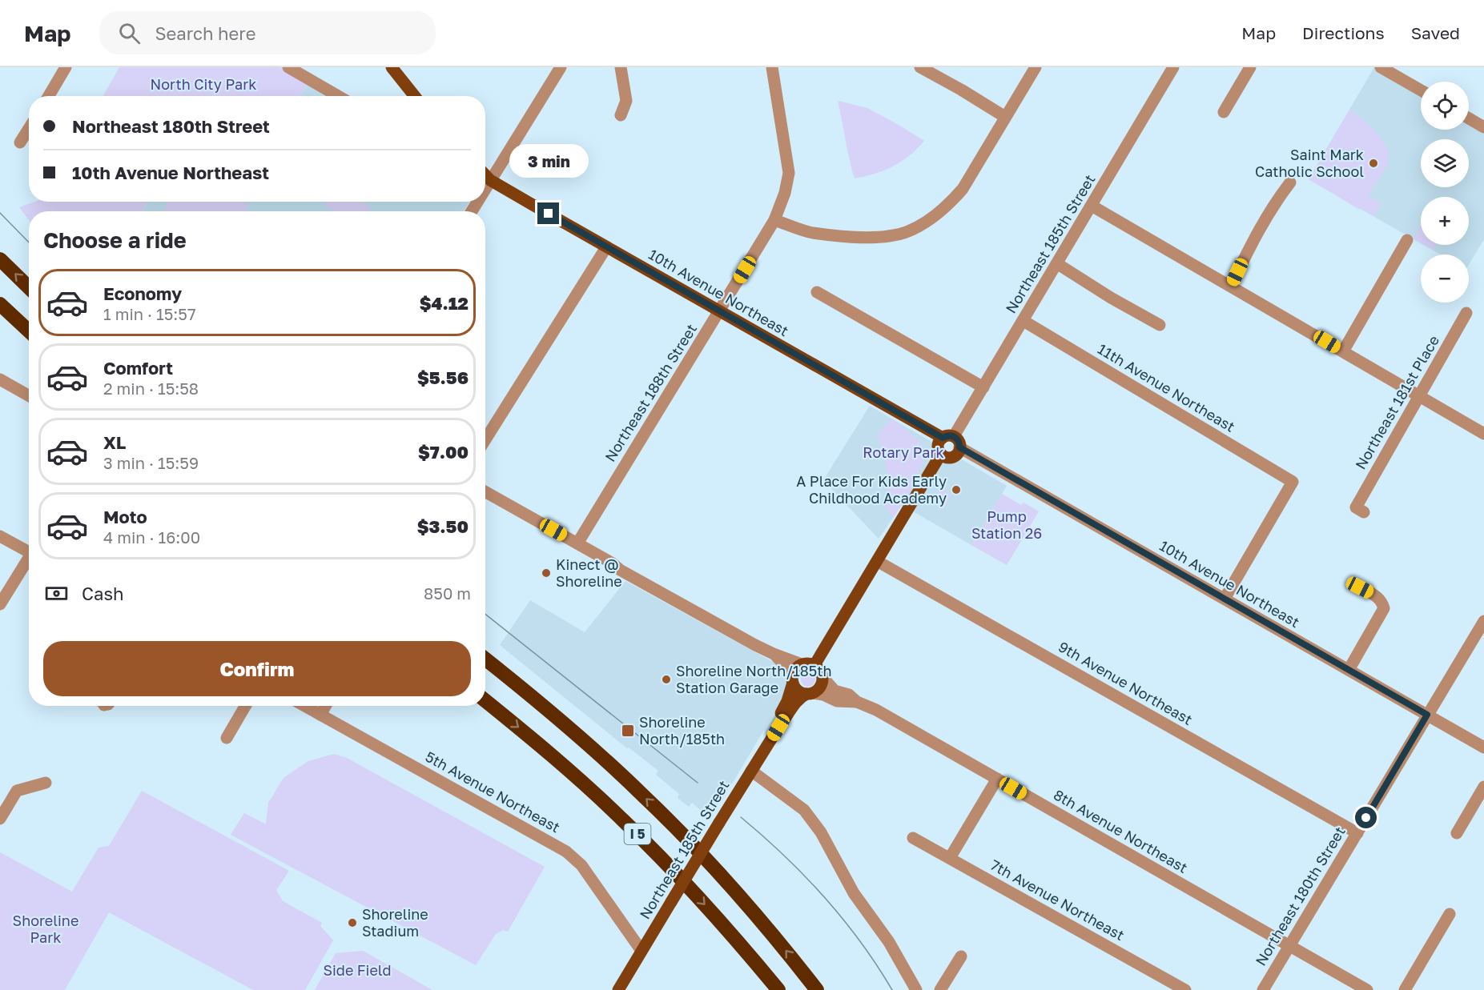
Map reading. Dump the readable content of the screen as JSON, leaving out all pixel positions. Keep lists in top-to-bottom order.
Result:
{
  "streets": {
    "highway": ["I 5"],
    "main road": ["Northeast 185th Street", "10th Avenue Northeast"],
    "street": [
      "11th Avenue Northeast",
      "Northeast 188th Street",
      "Northeast 181st Place",
      "9th Avenue Northeast",
      "5th Avenue Northeast",
      "8th Avenue Northeast",
      "Northeast 180th Street",
      "7th Avenue Northeast"
    ]
  },
  "crossings": [
    ["Northeast 185th Street", "10th Avenue Northeast"],
    ["Northeast 185th Street", "11th Avenue Northeast"],
    ["Northeast 185th Street", "5th Avenue Northeast"],
    ["Northeast 185th Street", "8th Avenue Northeast"],
    ["10th Avenue Northeast", "11th Avenue Northeast"],
    ["10th Avenue Northeast", "Northeast 188th Street"],
    ["10th Avenue Northeast", "Northeast 180th Street"],
    ["9th Avenue Northeast", "Northeast 180th Street"],
    ["8th Avenue Northeast", "Northeast 180th Street"]
  ],
  "parks": [
    "North City Park",
    "Rotary Park",
    "Pump Station 26",
    "Shoreline Park",
    "Side Field"
  ],
  "places": {
    "other": [
      "Saint Mark Catholic School",
      "A Place For Kids Early Childhood Academy",
      "Kinect @ Shoreline",
      "Shoreline North/185th Station Garage",
      "Shoreline Stadium"
    ],
    "transit": ["Shoreline North/185th"]
  },
  "page": {
    "header": "Map",
    "search": "Search here",
    "nav": ["Map", "Directions", "Saved"],
    "map_buttons": ["+", "−"],
    "banner": ["Northeast 180th Street", "10th Avenue Northeast"],
    "bubble": "3 min",
    "heading": "Choose a ride",
    "list": [
      {
        "name": "Economy",
        "note": "1 min · 15:57",
        "value": "$4.12"
      },
      {
        "name": "Comfort",
        "note": "2 min · 15:58",
        "value": "$5.56"
      },
      {
        "name": "XL",
        "note": "3 min · 15:59",
        "value": "$7.00"
      },
      {
        "name": "Moto",
        "note": "4 min · 16:00",
        "value": "$3.50"
      }
    ],
    "pay": ["Cash", "850 m"],
    "buttons": "Confirm"
  }
}
